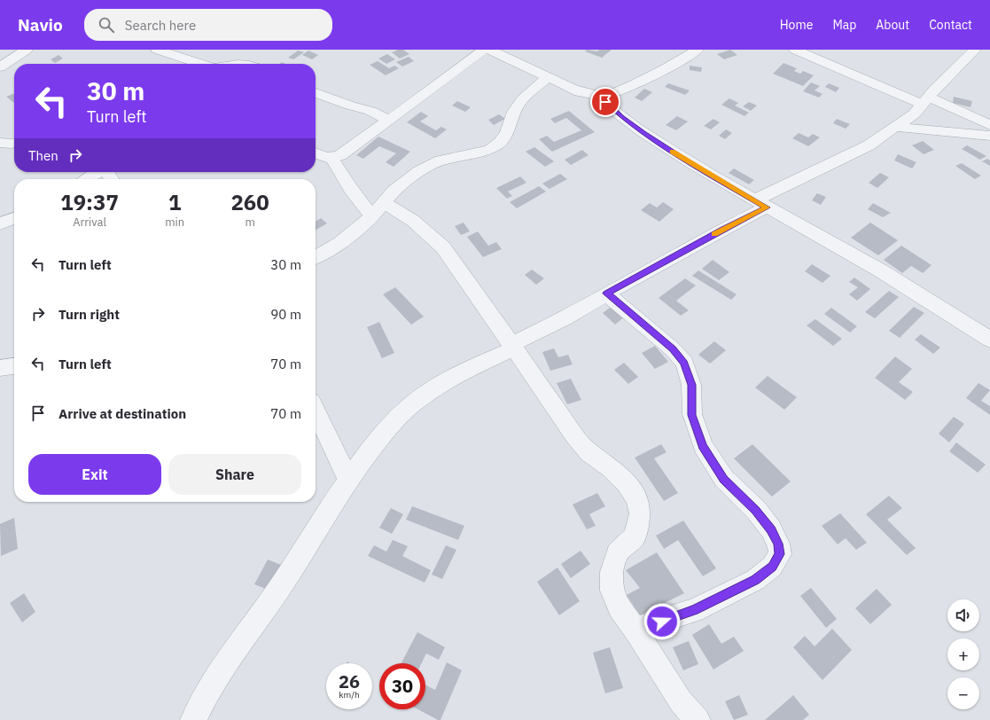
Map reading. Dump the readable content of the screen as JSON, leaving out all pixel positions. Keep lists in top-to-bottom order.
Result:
{
  "page": {
    "header": "Navio",
    "search": "Search here",
    "nav": [
      "Home",
      "Map",
      "About",
      "Contact"
    ],
    "turn": ["30 m", "Turn left"],
    "then": "Then",
    "eta": [
      "19:37",
      "Arrival",
      "1",
      "min",
      "260",
      "m"
    ],
    "list": [
      {
        "name": "Turn left",
        "value": "30 m"
      },
      {
        "name": "Turn right",
        "value": "90 m"
      },
      {
        "name": "Turn left",
        "value": "70 m"
      },
      {
        "name": "Arrive at destination",
        "value": "70 m"
      }
    ],
    "buttons": ["Exit", "Share"],
    "map_buttons": ["+", "−"],
    "speed": "26 km/h",
    "limit": "30"
  }
}
